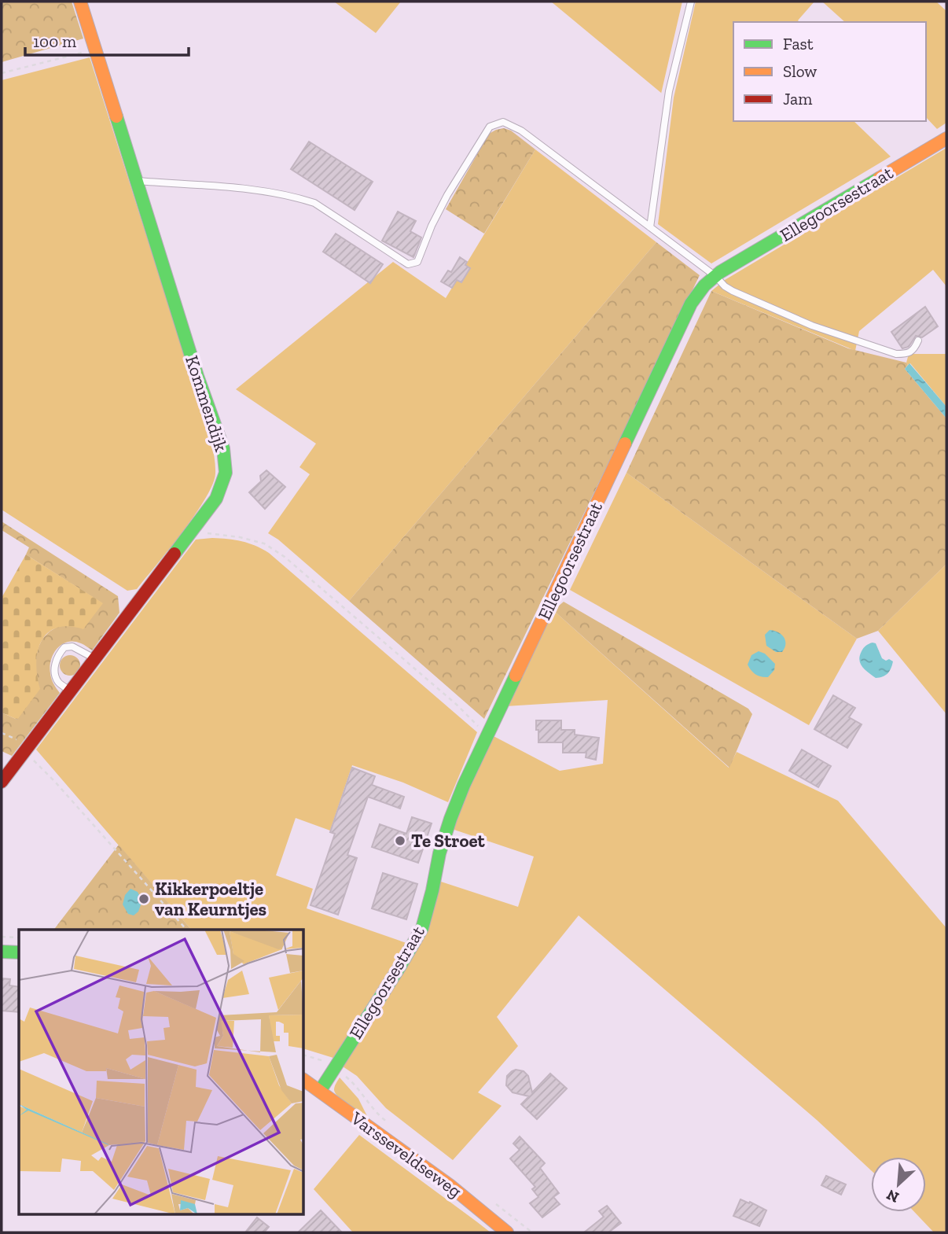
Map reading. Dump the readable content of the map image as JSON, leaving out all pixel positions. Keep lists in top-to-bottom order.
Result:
{
  "streets": {
    "street": ["Ellegoorsestraat", "Kommendijk", "Varsseveldseweg"]
  },
  "crossings": [
    ["Ellegoorsestraat", "Varsseveldseweg"]
  ],
  "places": ["Te Stroet", "Kikkerpoeltje van Keurntjes"],
  "legend": ["Fast", "Slow", "Jam"],
  "scale_bar": "100 m",
  "north": "bottom left"
}
